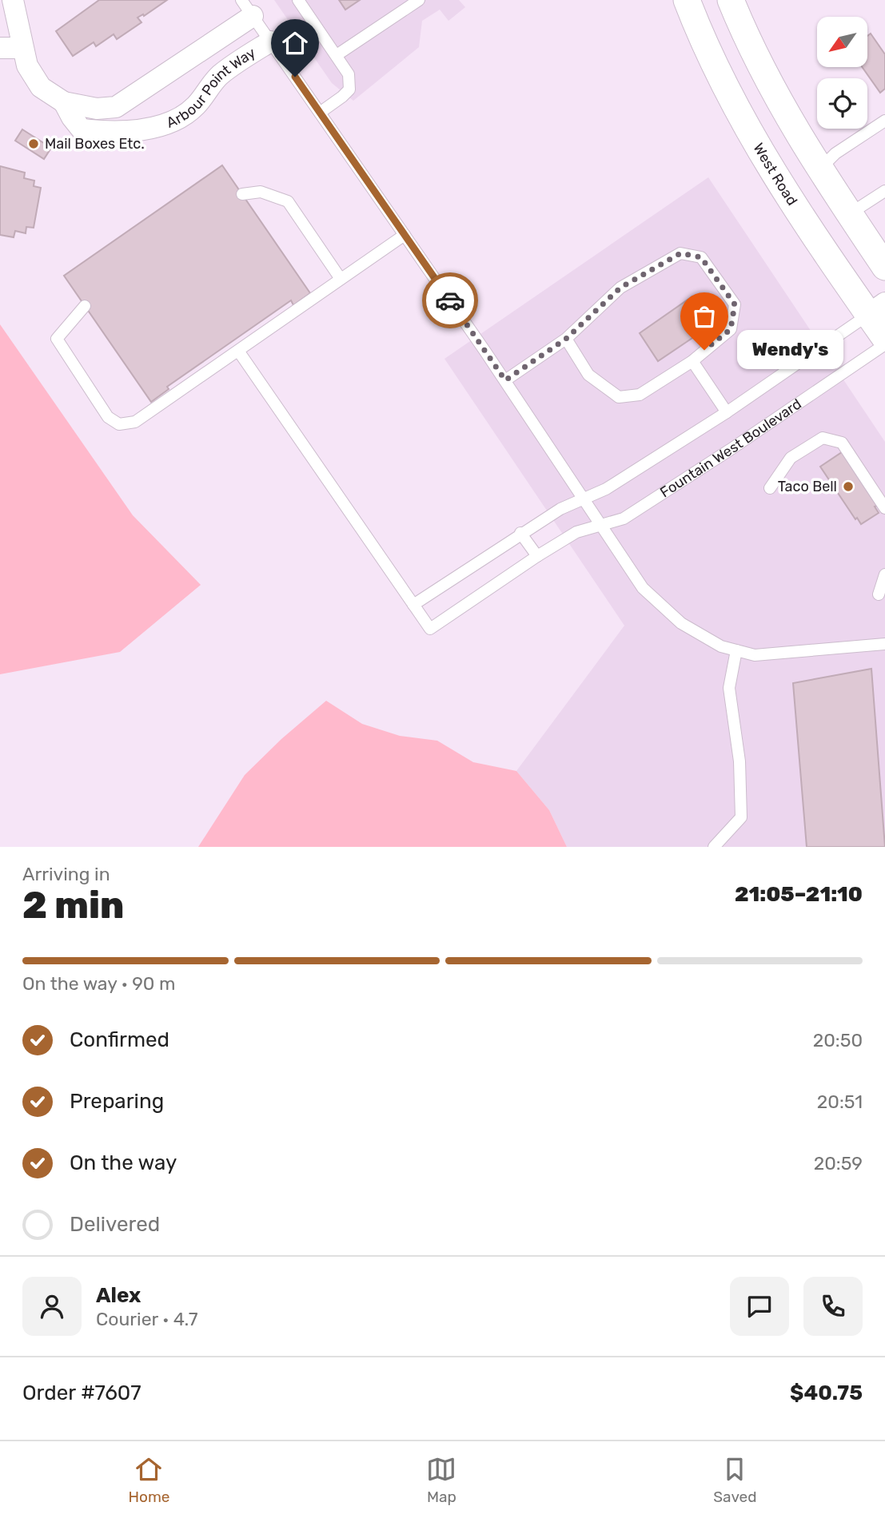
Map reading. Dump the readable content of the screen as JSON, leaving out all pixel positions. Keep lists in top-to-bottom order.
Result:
{
  "streets": {
    "street": ["Arbour Point Way", "West Road"],
    "lane": ["Fountain West Boulevard"]
  },
  "places": ["Mail Boxes Etc.", "Wendy's", "Taco Bell"],
  "north": "bottom left",
  "page": {
    "bubble": "Wendy's",
    "heading": ["2 min", "Arriving in", "21:05–21:10"],
    "panel": [
      "Alex",
      "Courier · 4.7",
      "Order #7607",
      "$40.75"
    ],
    "bar": "On the way · 90 m",
    "list": [
      ["Confirmed", "20:50"],
      ["Preparing", "20:51"],
      ["On the way", "20:59"],
      "Delivered"
    ],
    "tabs": ["Home", "Map", "Saved"]
  }
}
